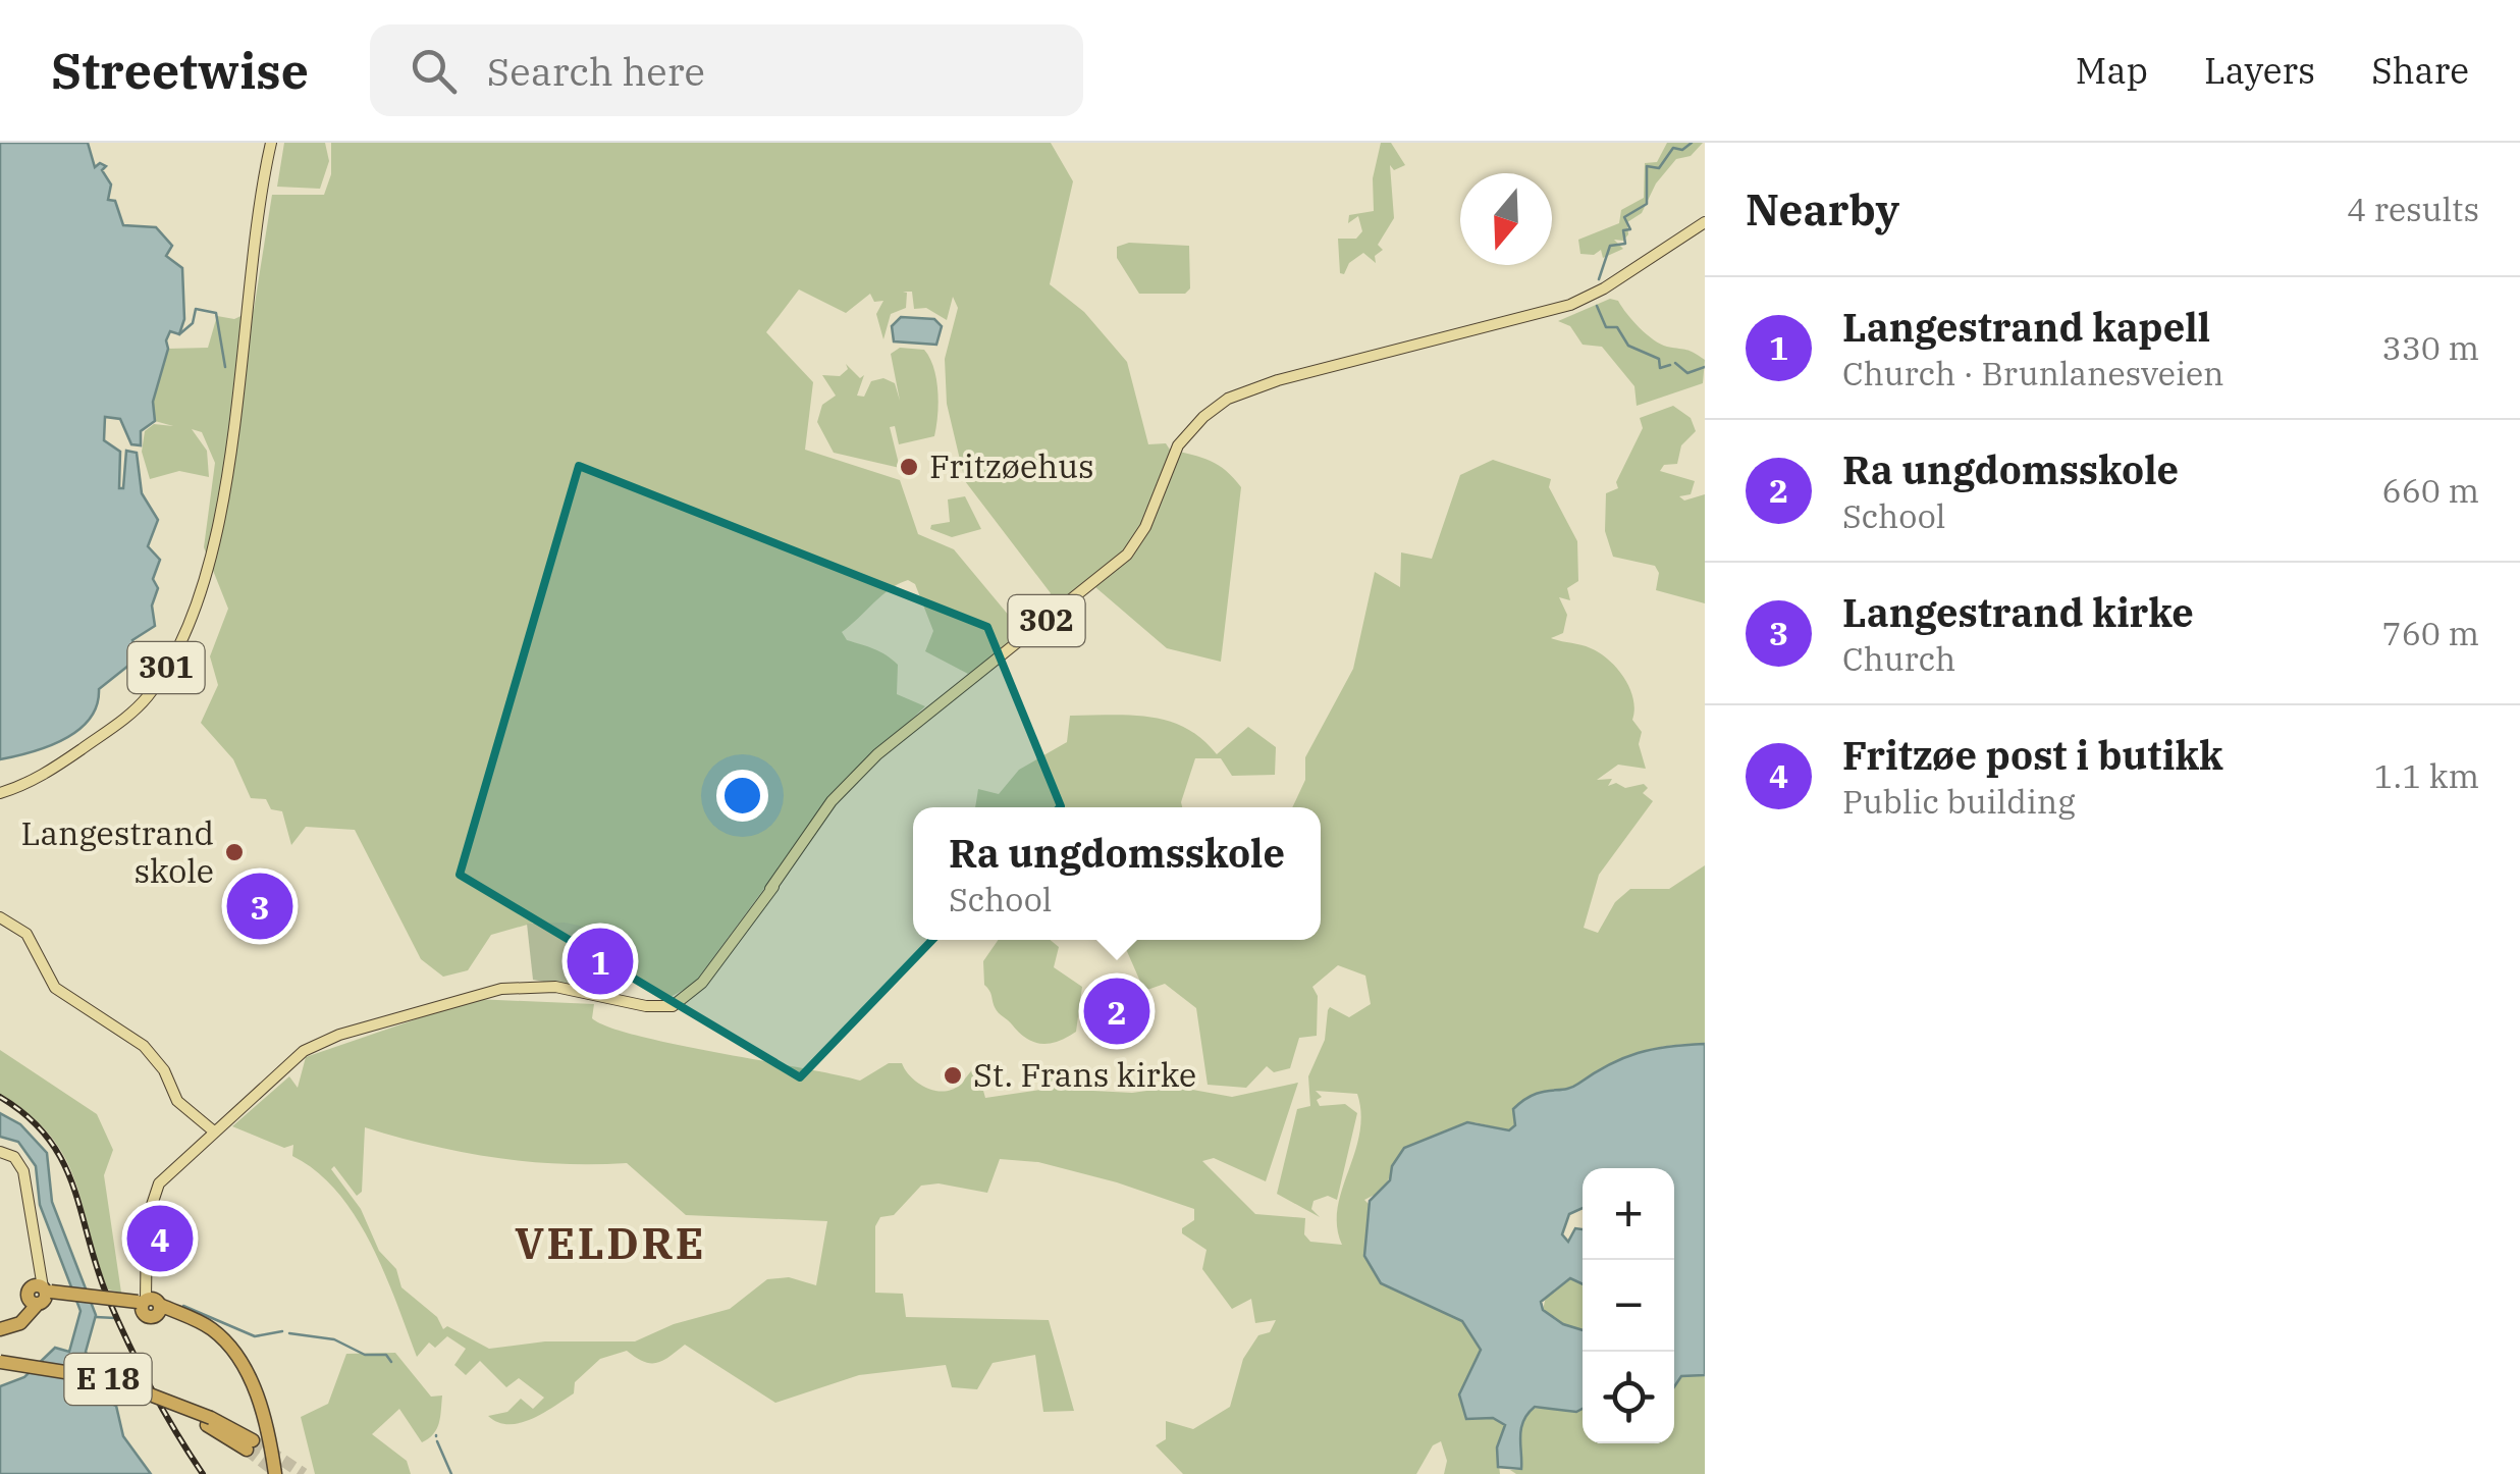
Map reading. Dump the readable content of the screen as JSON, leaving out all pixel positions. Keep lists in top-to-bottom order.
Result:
{
  "streets": {
    "highway": ["E 18"],
    "main road": ["302", "301"]
  },
  "crossings": [
    ["302", "E 18"]
  ],
  "districts": ["VELDRE"],
  "places": ["Fritzøehus", "Langestrand skole", "St. Frans kirke"],
  "north": "bottom",
  "page": {
    "header": "Streetwise",
    "search": "Search here",
    "nav": ["Map", "Layers", "Share"],
    "heading": ["Nearby", "4 results"],
    "list": [
      {
        "mark": "1",
        "name": "Langestrand kapell",
        "note": "Church · Brunlanesveien",
        "value": "330 m"
      },
      {
        "mark": "2",
        "name": "Ra ungdomsskole",
        "note": "School",
        "value": "660 m"
      },
      {
        "mark": "3",
        "name": "Langestrand kirke",
        "note": "Church",
        "value": "760 m"
      },
      {
        "mark": "4",
        "name": "Fritzøe post i butikk",
        "note": "Public building",
        "value": "1.1 km"
      }
    ],
    "popup": ["Ra ungdomsskole", "School"],
    "pins": [
      "3",
      "1",
      "2",
      "4"
    ],
    "map_buttons": ["+", "−"]
  }
}
